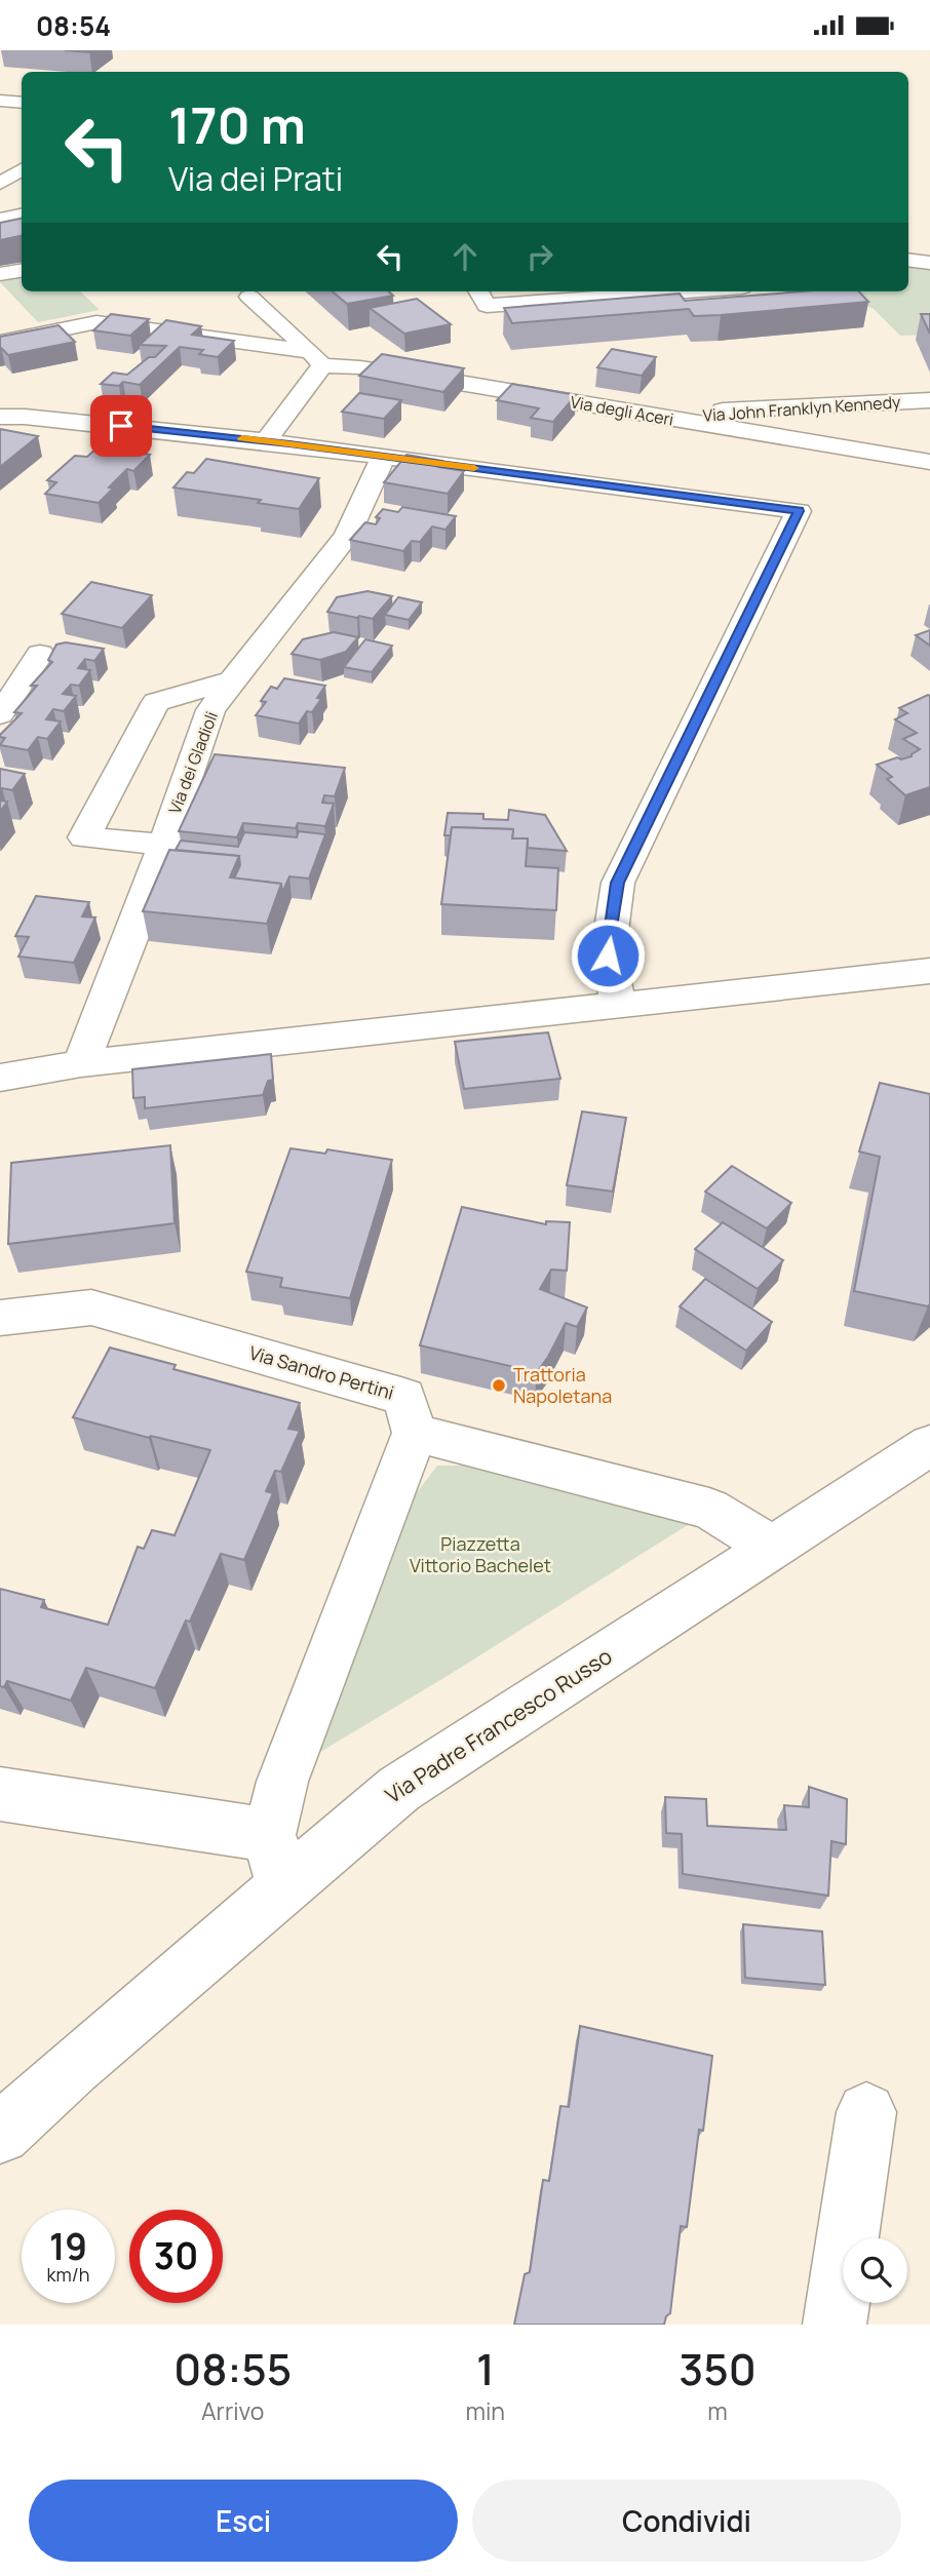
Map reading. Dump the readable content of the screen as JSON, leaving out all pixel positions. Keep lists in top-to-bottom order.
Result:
{
  "streets": {
    "street": [
      "Via John Franklyn Kennedy",
      "Via degli Aceri",
      "Via dei Gladioli",
      "Via Sandro Pertini",
      "Via Padre Francesco Russo"
    ]
  },
  "crossings": [
    ["Via John Franklyn Kennedy", "Via degli Aceri"]
  ],
  "parks": ["Piazzetta Vittorio Bachelet"],
  "places": ["Trattoria Napoletana"],
  "page": {
    "status": "08:54",
    "turn": ["170 m", "Via dei Prati"],
    "speed": "19 km/h",
    "limit": "30",
    "eta": [
      "08:55",
      "Arrivo",
      "1",
      "min",
      "350",
      "m"
    ],
    "buttons": ["Esci", "Condividi"]
  }
}
